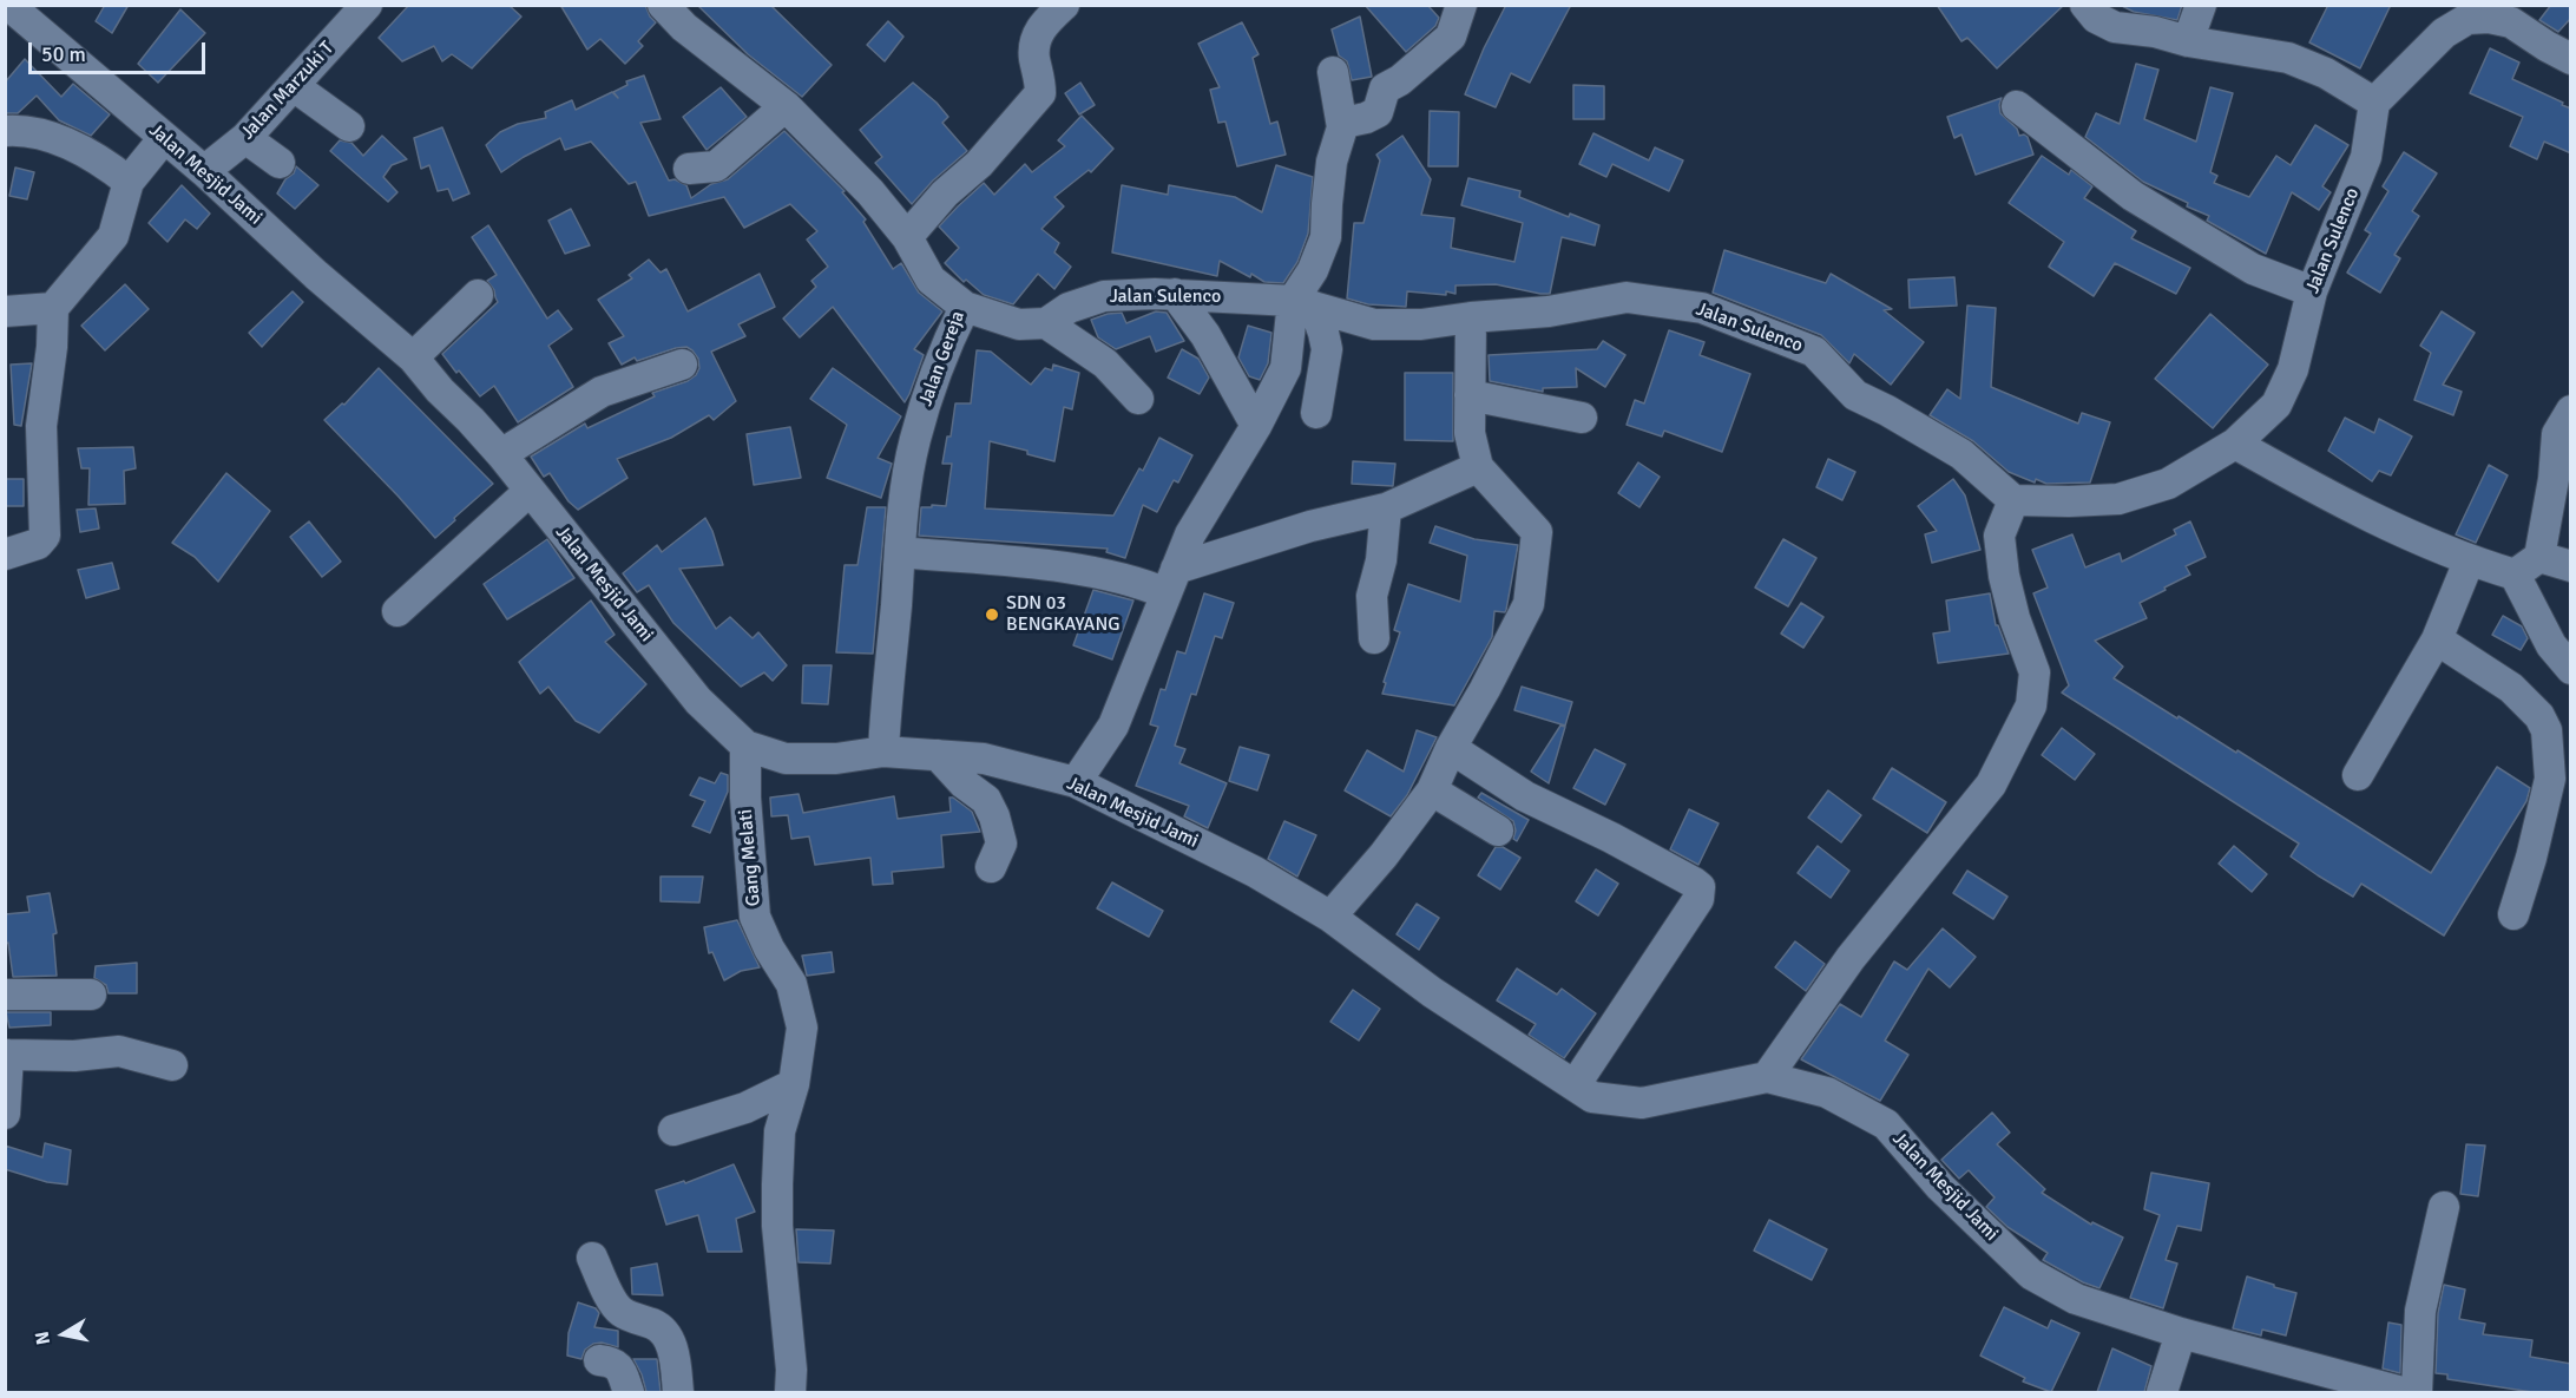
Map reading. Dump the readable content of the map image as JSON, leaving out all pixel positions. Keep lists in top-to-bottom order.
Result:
{
  "streets": {
    "street": [
      "Jalan Marzuki T",
      "Jalan Mesjid Jami",
      "Jalan Sulenco",
      "Jalan Gereja",
      "Gang Melati"
    ]
  },
  "crossings": [
    ["Jalan Marzuki T", "Jalan Mesjid Jami"],
    ["Jalan Mesjid Jami", "Jalan Gereja"],
    ["Jalan Mesjid Jami", "Gang Melati"]
  ],
  "places": ["SDN 03 BENGKAYANG"],
  "scale_bar": "50 m",
  "north": "left"
}
